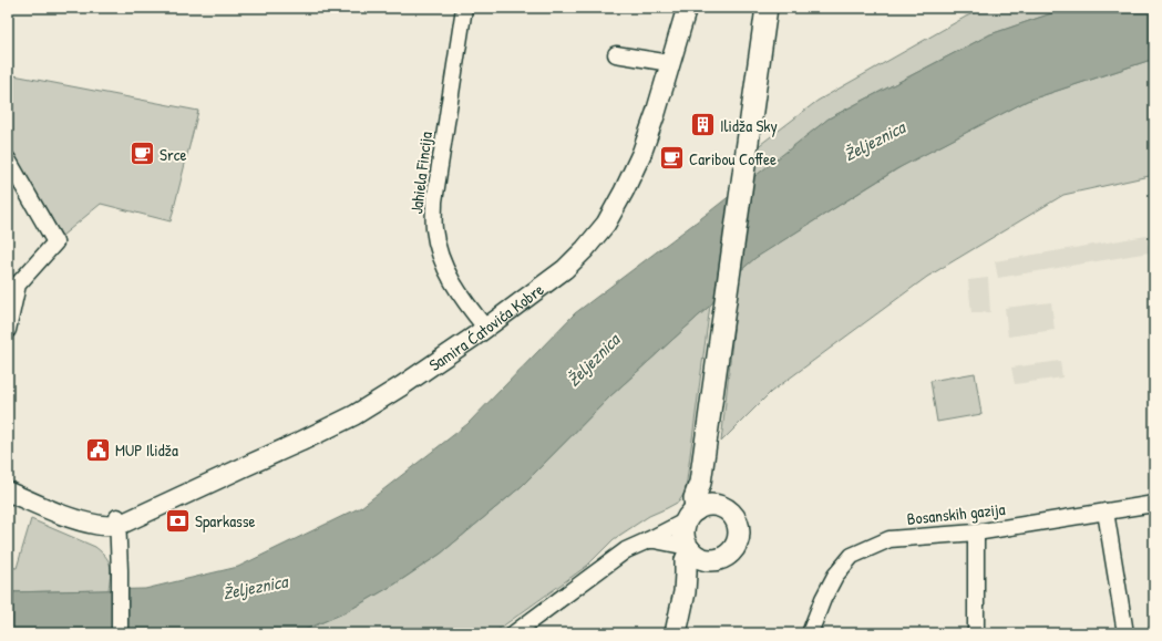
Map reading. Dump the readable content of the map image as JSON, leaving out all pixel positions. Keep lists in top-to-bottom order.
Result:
{
  "streets": {
    "street": ["Jahiela Fincija", "Samira Ćatovića Kobre", "Bosanskih gazija"]
  },
  "crossings": [
    ["Jahiela Fincija", "Samira Ćatovića Kobre"]
  ],
  "water": ["Željeznica"],
  "places": {
    "building": ["Ilidža Sky"],
    "cafe": ["Srce", "Caribou Coffee"],
    "public building": ["MUP Ilidža"],
    "bank": ["Sparkasse"]
  }
}
